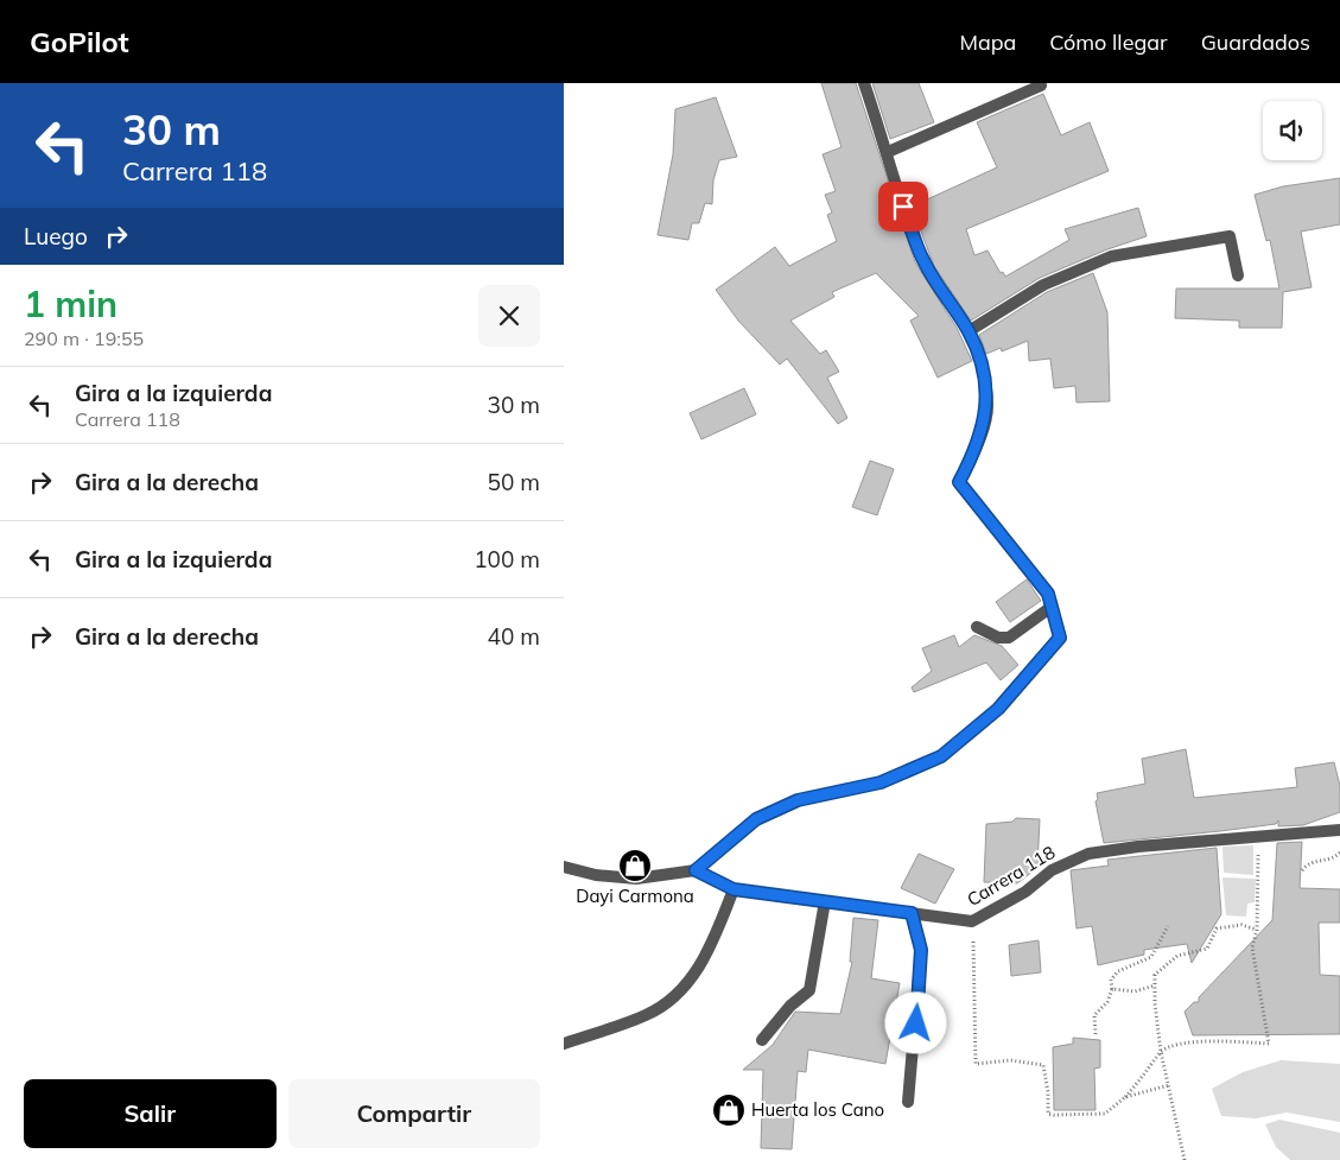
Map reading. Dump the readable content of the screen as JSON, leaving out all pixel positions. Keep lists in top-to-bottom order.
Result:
{
  "streets": {
    "street": ["Carrera 118"]
  },
  "places": {
    "shop": ["Dayi Carmona", "Huerta los Cano"]
  },
  "page": {
    "header": "GoPilot",
    "nav": ["Mapa", "Cómo llegar", "Guardados"],
    "turn": ["30 m", "Carrera 118"],
    "then": "Luego",
    "heading": ["1 min", "290 m · 19:55"],
    "list": [
      {
        "name": "Gira a la izquierda",
        "note": "Carrera 118",
        "value": "30 m"
      },
      {
        "name": "Gira a la derecha",
        "value": "50 m"
      },
      {
        "name": "Gira a la izquierda",
        "value": "100 m"
      },
      {
        "name": "Gira a la derecha",
        "value": "40 m"
      }
    ],
    "buttons": ["Salir", "Compartir"]
  }
}
